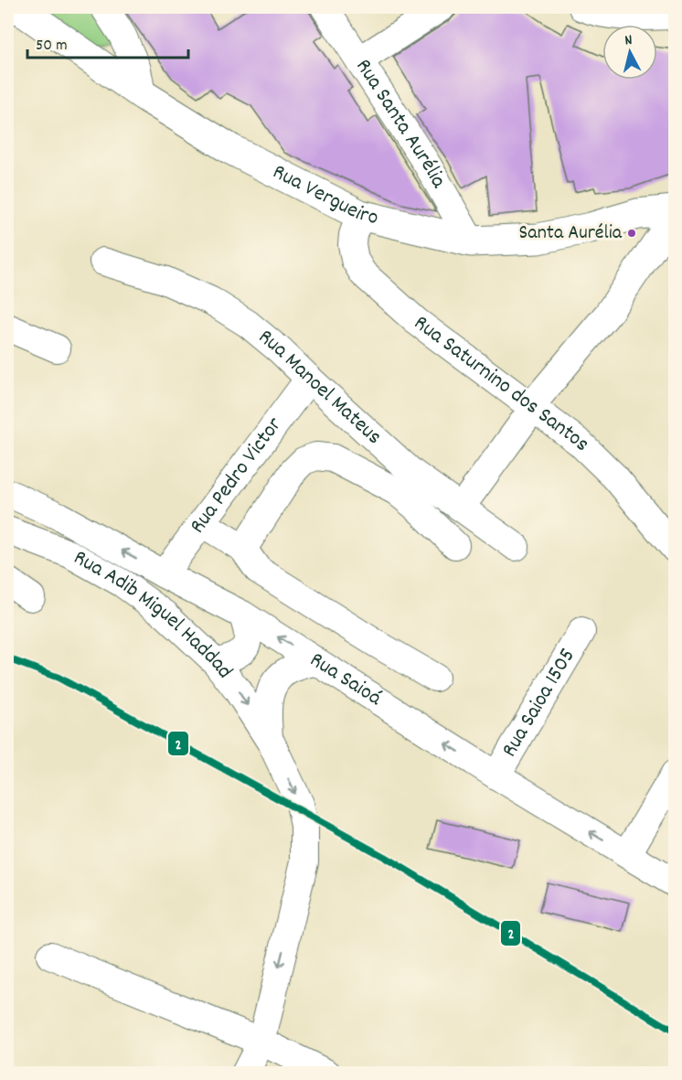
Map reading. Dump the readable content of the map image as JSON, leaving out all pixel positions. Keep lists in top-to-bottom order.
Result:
{
  "streets": {
    "main road": ["Rua Vergueiro"],
    "street": [
      "Rua Santa Aurélia",
      "Rua Saturnino dos Santos",
      "Rua Manoel Mateus",
      "Rua Pedro Victor",
      "Rua Adib Miguel Haddad",
      "Rua Saioá",
      "Rua Saioa 1505"
    ]
  },
  "crossings": [
    ["Rua Santa Aurélia", "Rua Vergueiro"],
    ["Rua Vergueiro", "Rua Saturnino dos Santos"],
    ["Rua Manoel Mateus", "Rua Pedro Victor"],
    ["Rua Pedro Victor", "Rua Saioá"],
    ["Rua Saioá", "Rua Saioa 1505"]
  ],
  "places": ["Santa Aurélia"],
  "lines": ["transit line 2"],
  "scale_bar": "50 m",
  "north": "top"
}
